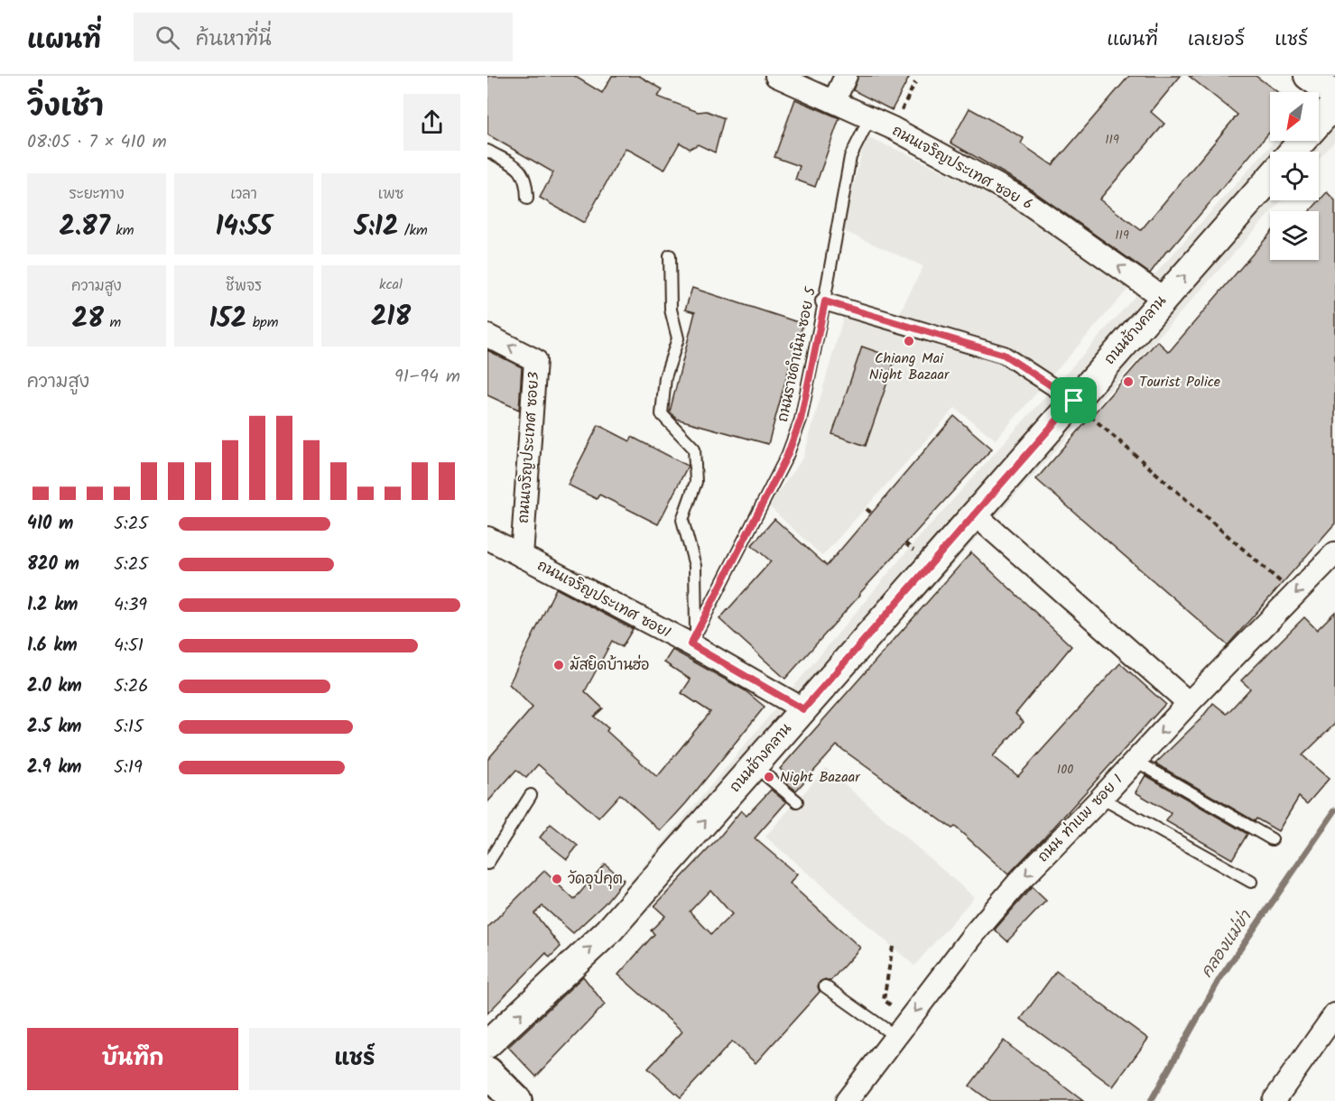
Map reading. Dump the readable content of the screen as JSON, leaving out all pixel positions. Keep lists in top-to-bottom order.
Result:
{
  "streets": {
    "street": [
      "ถนนเจริญประเทศ ซอย 6",
      "ถนนช้างคลาน",
      "ถนนเจริญประเทศ ซอย3",
      "ถนนเจริญประเทศ ซอย1",
      "ถนน ท่าแพ ซอย 1"
    ],
    "lane": ["ถนนราชดำเนิน ซอย 5"]
  },
  "crossings": [
    ["ถนนเจริญประเทศ ซอย 6", "ถนนช้างคลาน"],
    ["ถนนเจริญประเทศ ซอย 6", "ถนนราชดำเนิน ซอย 5"],
    ["ถนนช้างคลาน", "ถนนเจริญประเทศ ซอย1"],
    ["ถนนราชดำเนิน ซอย 5", "ถนนเจริญประเทศ ซอย1"],
    ["ถนนเจริญประเทศ ซอย3", "ถนนเจริญประเทศ ซอย1"]
  ],
  "one_way": ["ถนนช้างคลาน", "ถนนเจริญประเทศ ซอย3", "ถนน ท่าแพ ซอย 1"],
  "water": ["คลองแม่ข่า"],
  "places": [
    "Chiang Mai Night Bazaar",
    "Tourist Police",
    "มัสยิดบ้านฮ่อ",
    "Night Bazaar",
    "วัดอุปคุต"
  ],
  "house_numbers": ["119", "119", "100"],
  "north": "bottom left",
  "page": {
    "header": "แผนที่",
    "search": "ค้นหาที่นี่",
    "nav": ["แผนที่", "เลเยอร์", "แชร์"],
    "heading": ["วิ่งเช้า", "08:05 · 7 × 410 m"],
    "stats": [
      ["ระยะทาง", "2.87 km"],
      ["เวลา", "14:55"],
      ["เพซ", "5:12 /km"],
      ["ความสูง", "28 m"],
      ["ชีพจร", "152 bpm"],
      ["kcal", "218"]
    ],
    "chart": ["ความสูง", "91–94 m"],
    "list": [
      {
        "name": "410 m",
        "note": "5:25"
      },
      {
        "name": "820 m",
        "note": "5:25"
      },
      {
        "name": "1.2 km",
        "note": "4:39"
      },
      {
        "name": "1.6 km",
        "note": "4:51"
      },
      {
        "name": "2.0 km",
        "note": "5:26"
      },
      {
        "name": "2.5 km",
        "note": "5:15"
      },
      {
        "name": "2.9 km",
        "note": "5:19"
      }
    ],
    "buttons": ["บันทึก", "แชร์"]
  }
}
